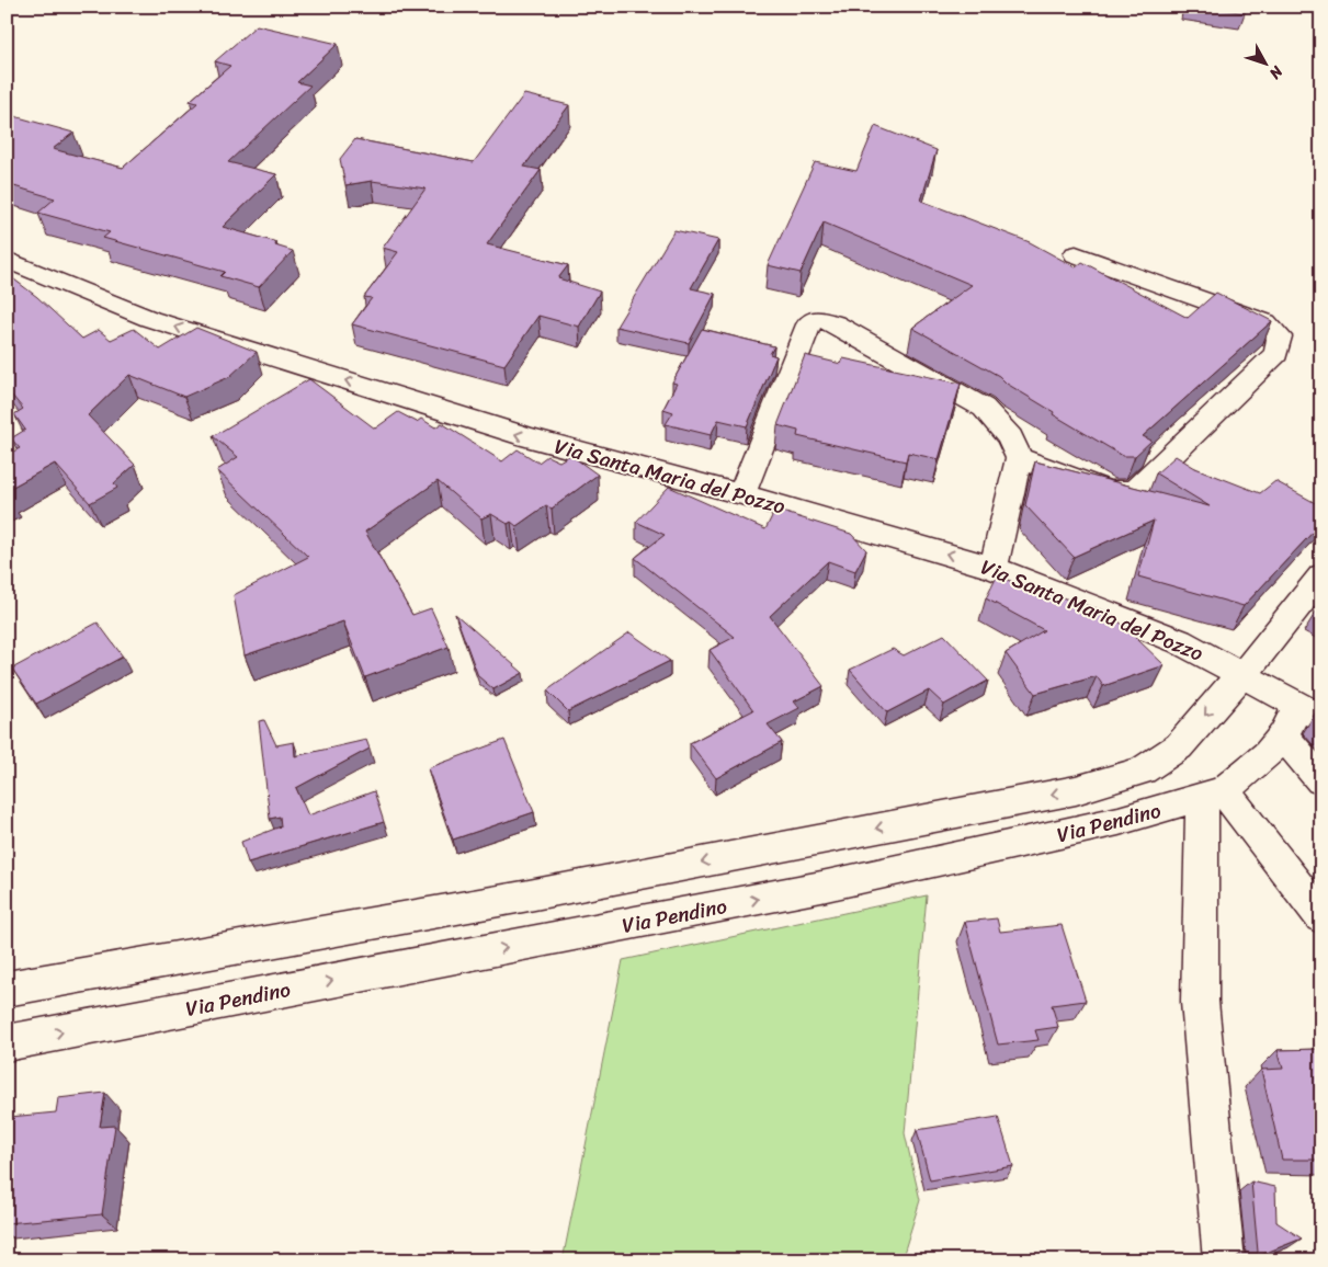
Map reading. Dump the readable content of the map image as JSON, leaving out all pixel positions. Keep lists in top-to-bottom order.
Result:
{
  "streets": {
    "street": ["Via Santa Maria del Pozzo", "Via Pendino"]
  },
  "crossings": [
    ["Via Santa Maria del Pozzo", "Via Pendino"]
  ],
  "one_way": ["Via Santa Maria del Pozzo"],
  "north": "bottom right"
}
